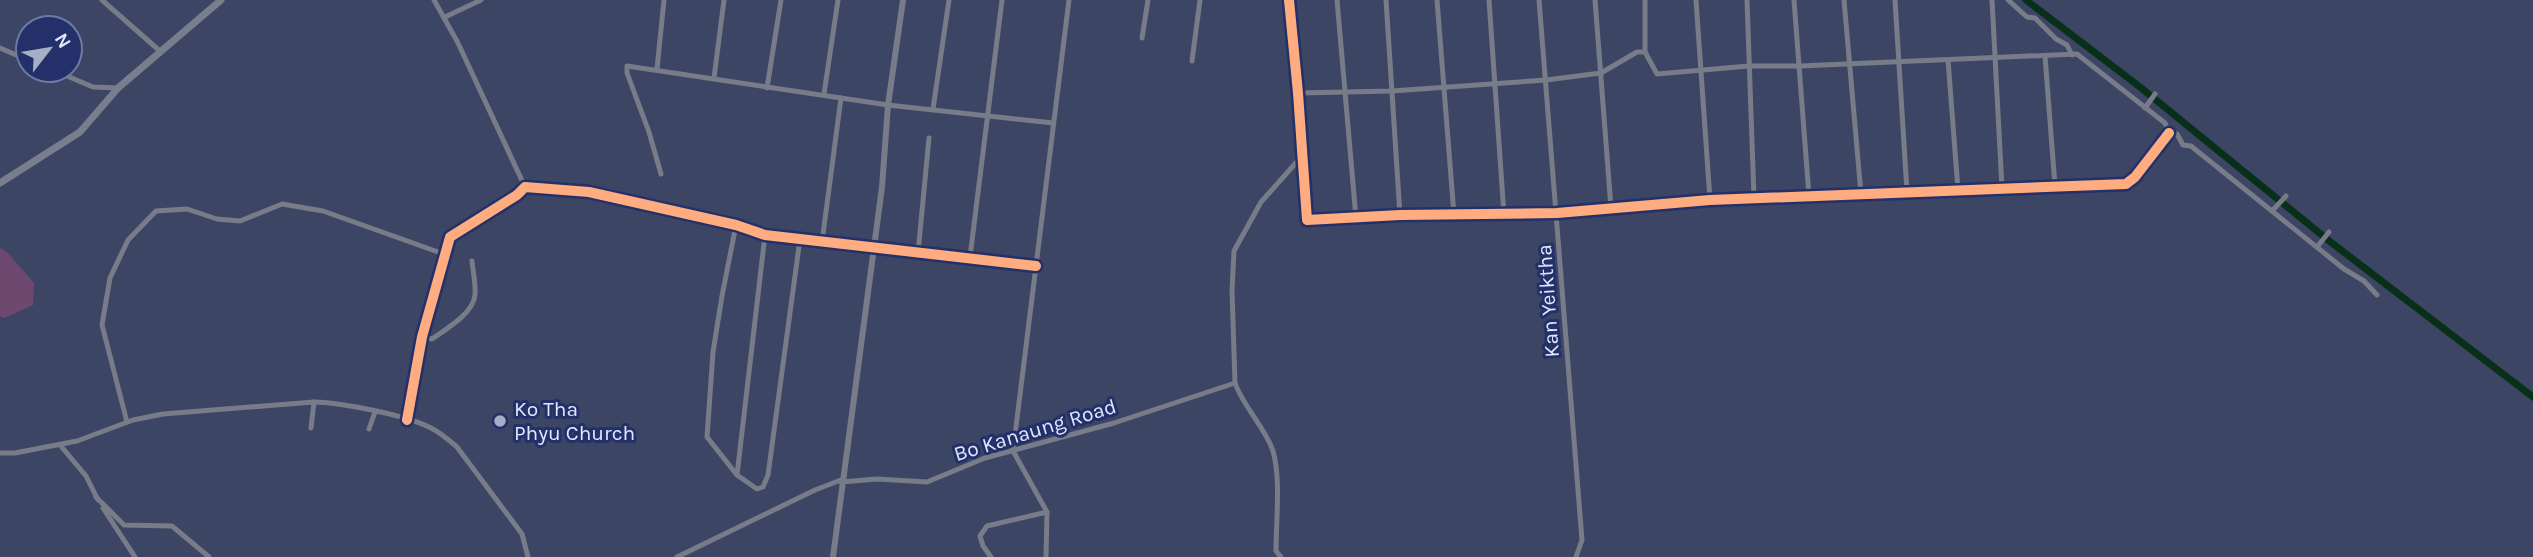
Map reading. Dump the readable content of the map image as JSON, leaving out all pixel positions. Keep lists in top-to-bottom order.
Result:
{
  "streets": {
    "street": ["Kan Yeiktha", "Bo Kanaung Road"]
  },
  "places": ["Ko Tha Phyu Church"],
  "north": "top right"
}
